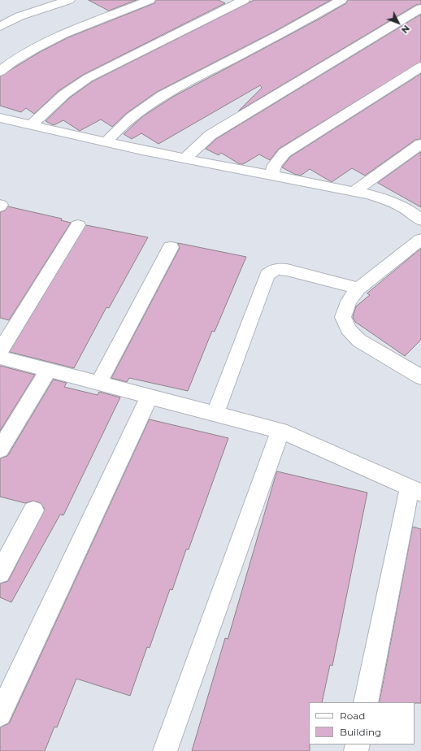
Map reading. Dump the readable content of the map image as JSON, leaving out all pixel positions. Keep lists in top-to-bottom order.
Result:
{
  "legend": ["Road", "Building"],
  "north": "bottom right"
}
